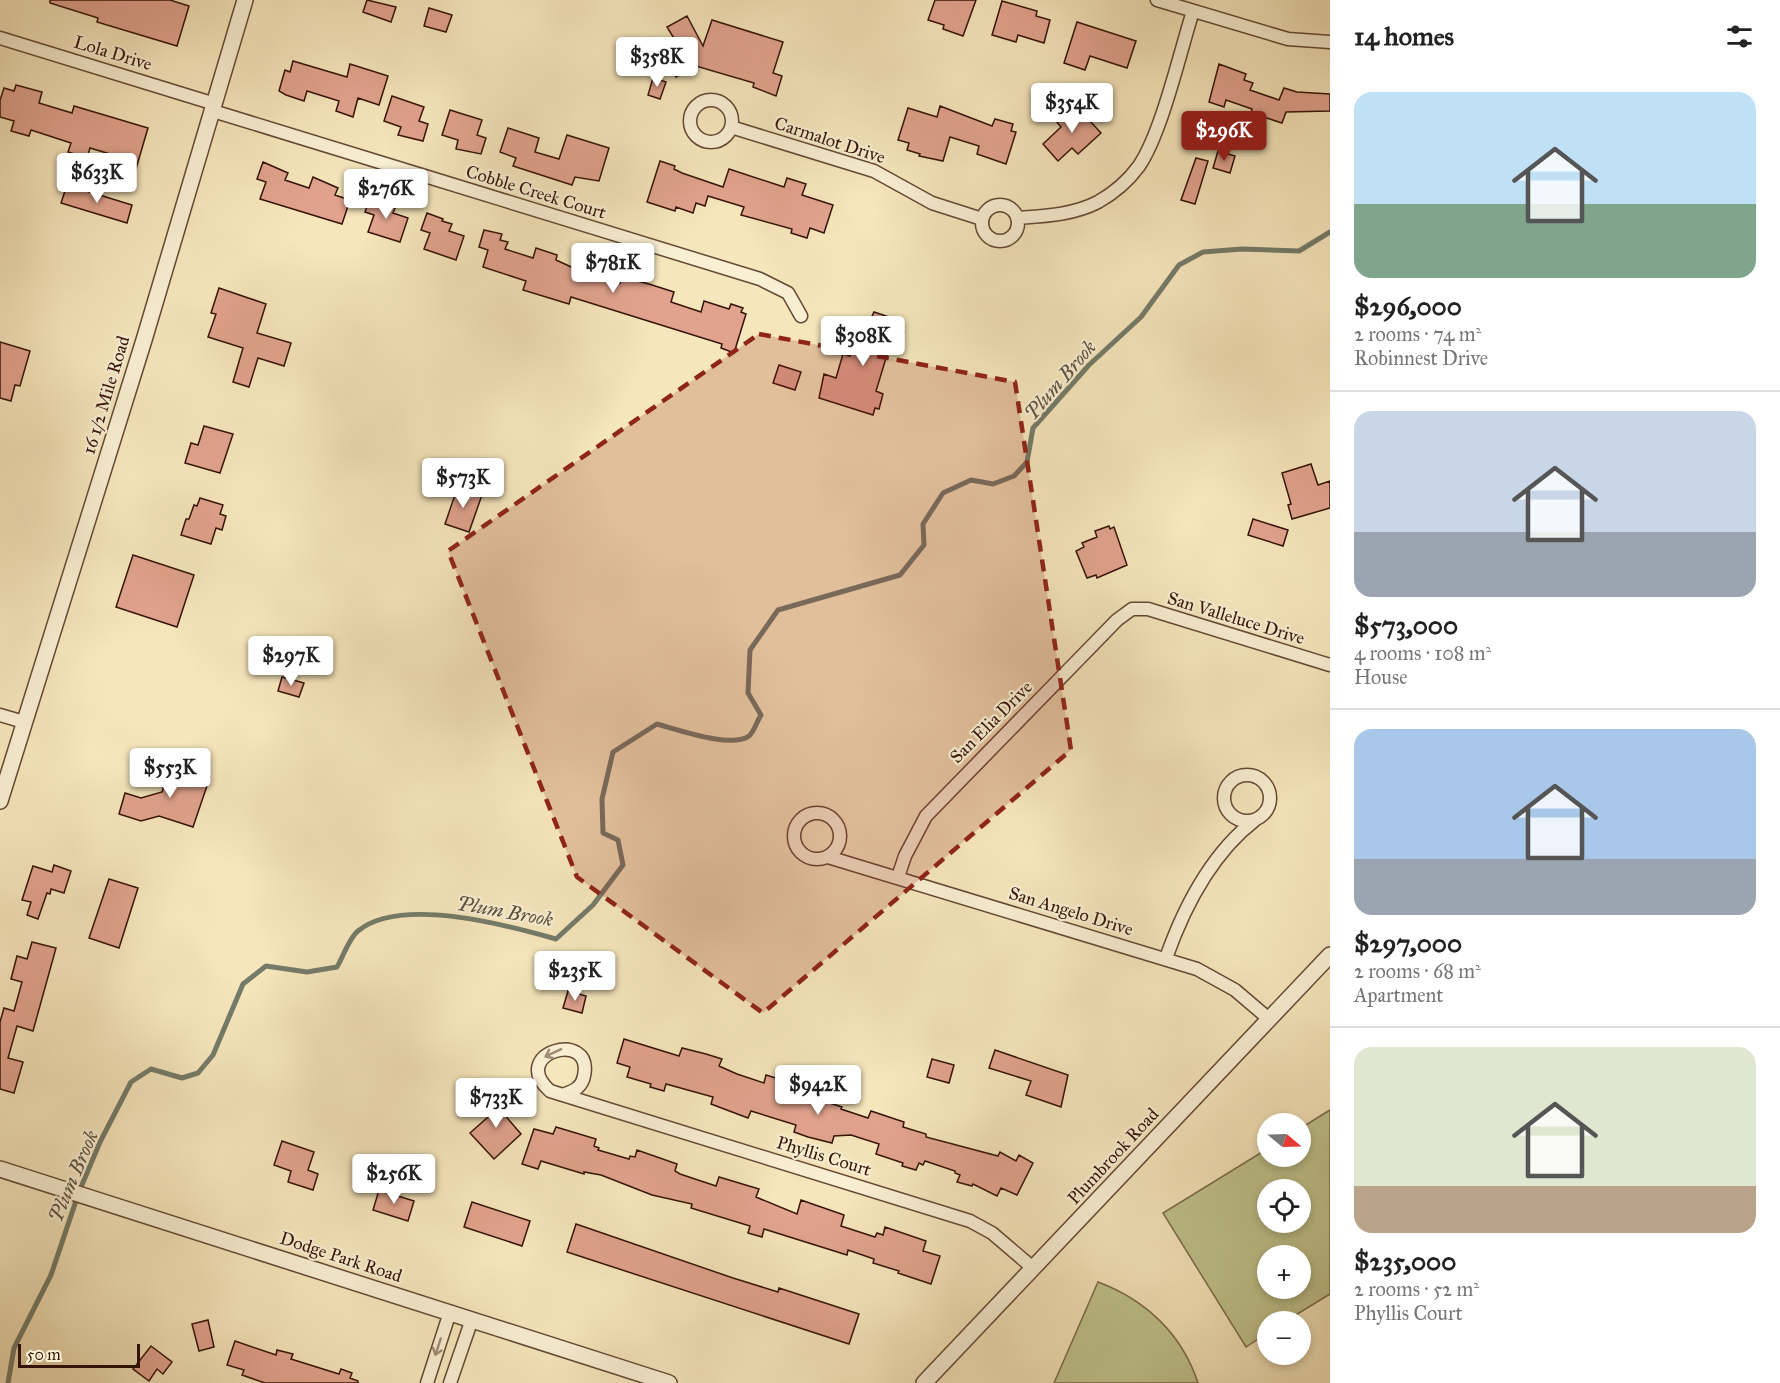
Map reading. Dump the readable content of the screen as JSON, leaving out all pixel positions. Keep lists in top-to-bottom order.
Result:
{
  "streets": {
    "street": [
      "Lola Drive",
      "Carmalot Drive",
      "Cobble Creek Court",
      "16 1/2 Mile Road",
      "San Valleluce Drive",
      "San Elia Drive",
      "San Angelo Drive",
      "Phyllis Court",
      "Plumbrook Road",
      "Dodge Park Road"
    ]
  },
  "crossings": [
    ["Lola Drive", "Cobble Creek Court"],
    ["Lola Drive", "16 1/2 Mile Road"],
    ["Cobble Creek Court", "16 1/2 Mile Road"],
    ["San Valleluce Drive", "San Elia Drive"],
    ["San Elia Drive", "San Angelo Drive"],
    ["San Angelo Drive", "Plumbrook Road"],
    ["Phyllis Court", "Plumbrook Road"]
  ],
  "water": ["Plum Brook"],
  "scale_bar": "50 m",
  "north": "right",
  "page": {
    "heading": "14 homes",
    "price": [
      "$358K",
      "$354K",
      "$296K",
      "$633K",
      "$276K",
      "$781K",
      "$308K",
      "$573K",
      "$297K",
      "$553K",
      "$235K",
      "$942K",
      "$733K",
      "$256K"
    ],
    "list": [
      {
        "name": "$296,000",
        "note": "2 rooms · 74 m² · Robinnest Drive"
      },
      {
        "name": "$573,000",
        "note": "4 rooms · 108 m² · House"
      },
      {
        "name": "$297,000",
        "note": "2 rooms · 68 m² · Apartment"
      },
      {
        "name": "$235,000",
        "note": "2 rooms · 52 m² · Phyllis Court"
      }
    ],
    "map_buttons": ["+", "−"],
    "scale": "50 m"
  }
}
